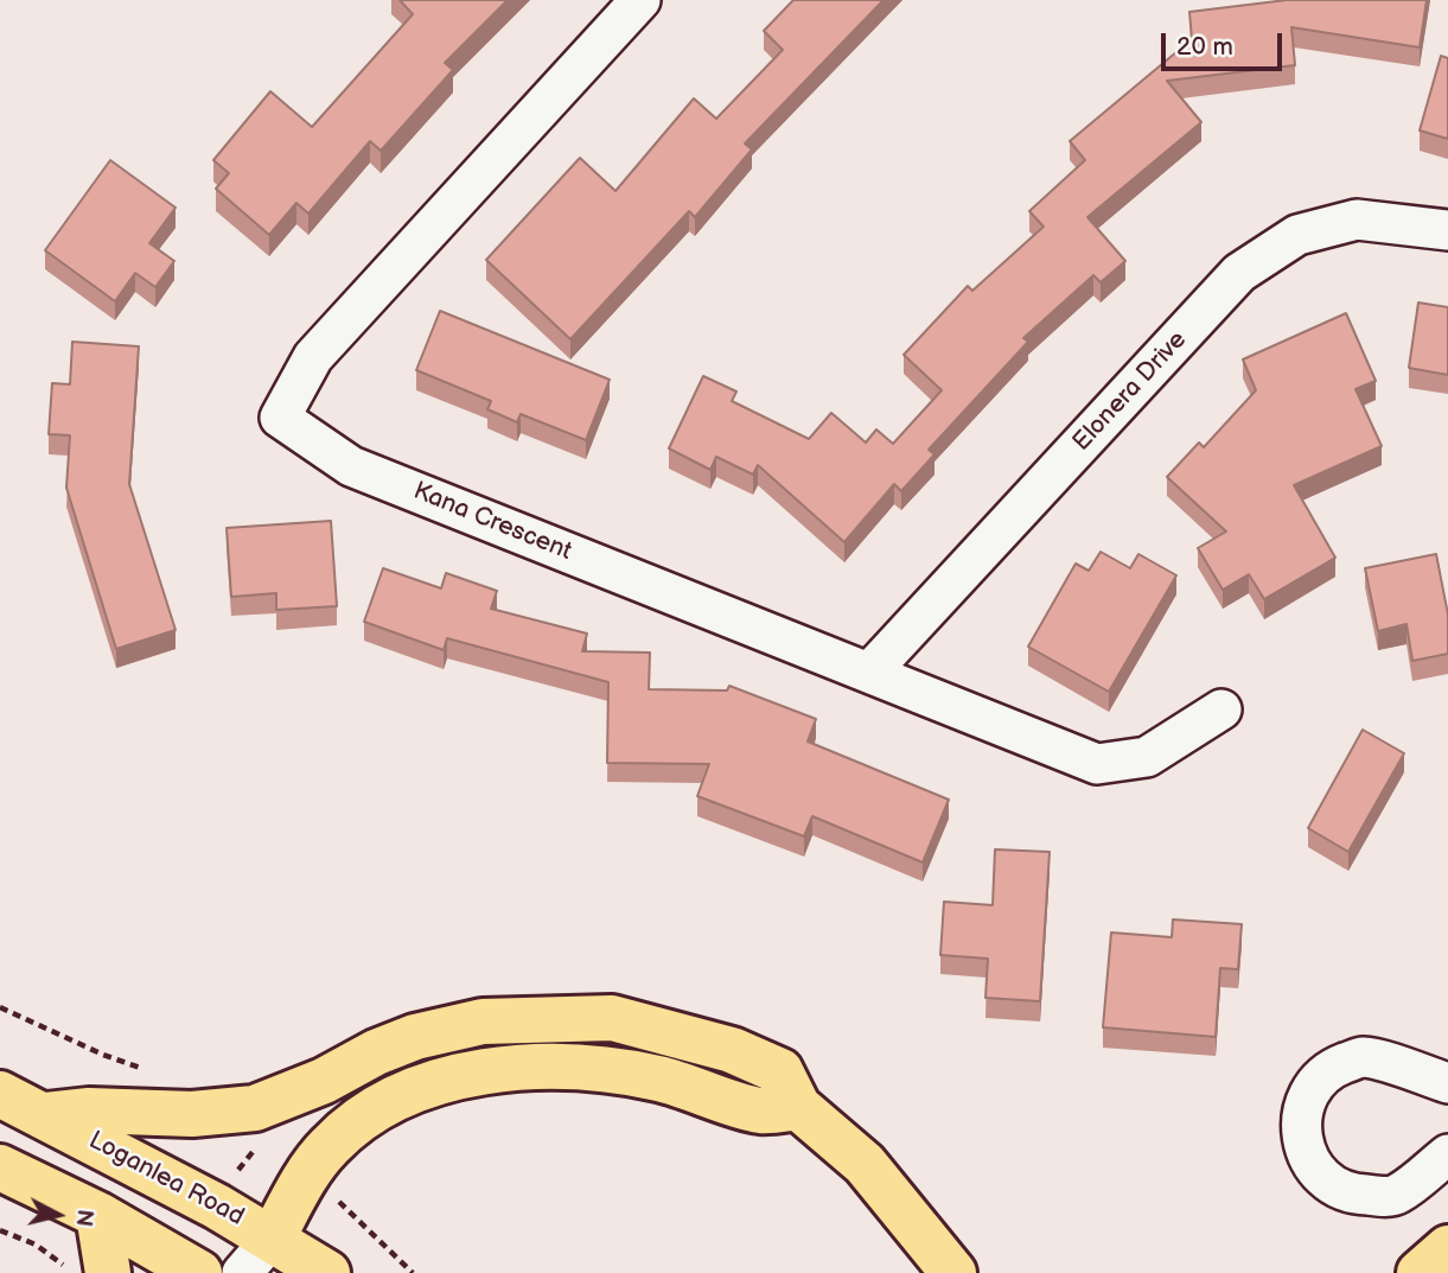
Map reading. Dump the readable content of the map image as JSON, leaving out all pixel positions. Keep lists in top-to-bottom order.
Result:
{
  "streets": {
    "main road": ["Loganlea Road"],
    "street": ["Elonera Drive", "Kana Crescent"]
  },
  "crossings": [
    ["Elonera Drive", "Kana Crescent"]
  ],
  "scale_bar": "20 m",
  "north": "right"
}
